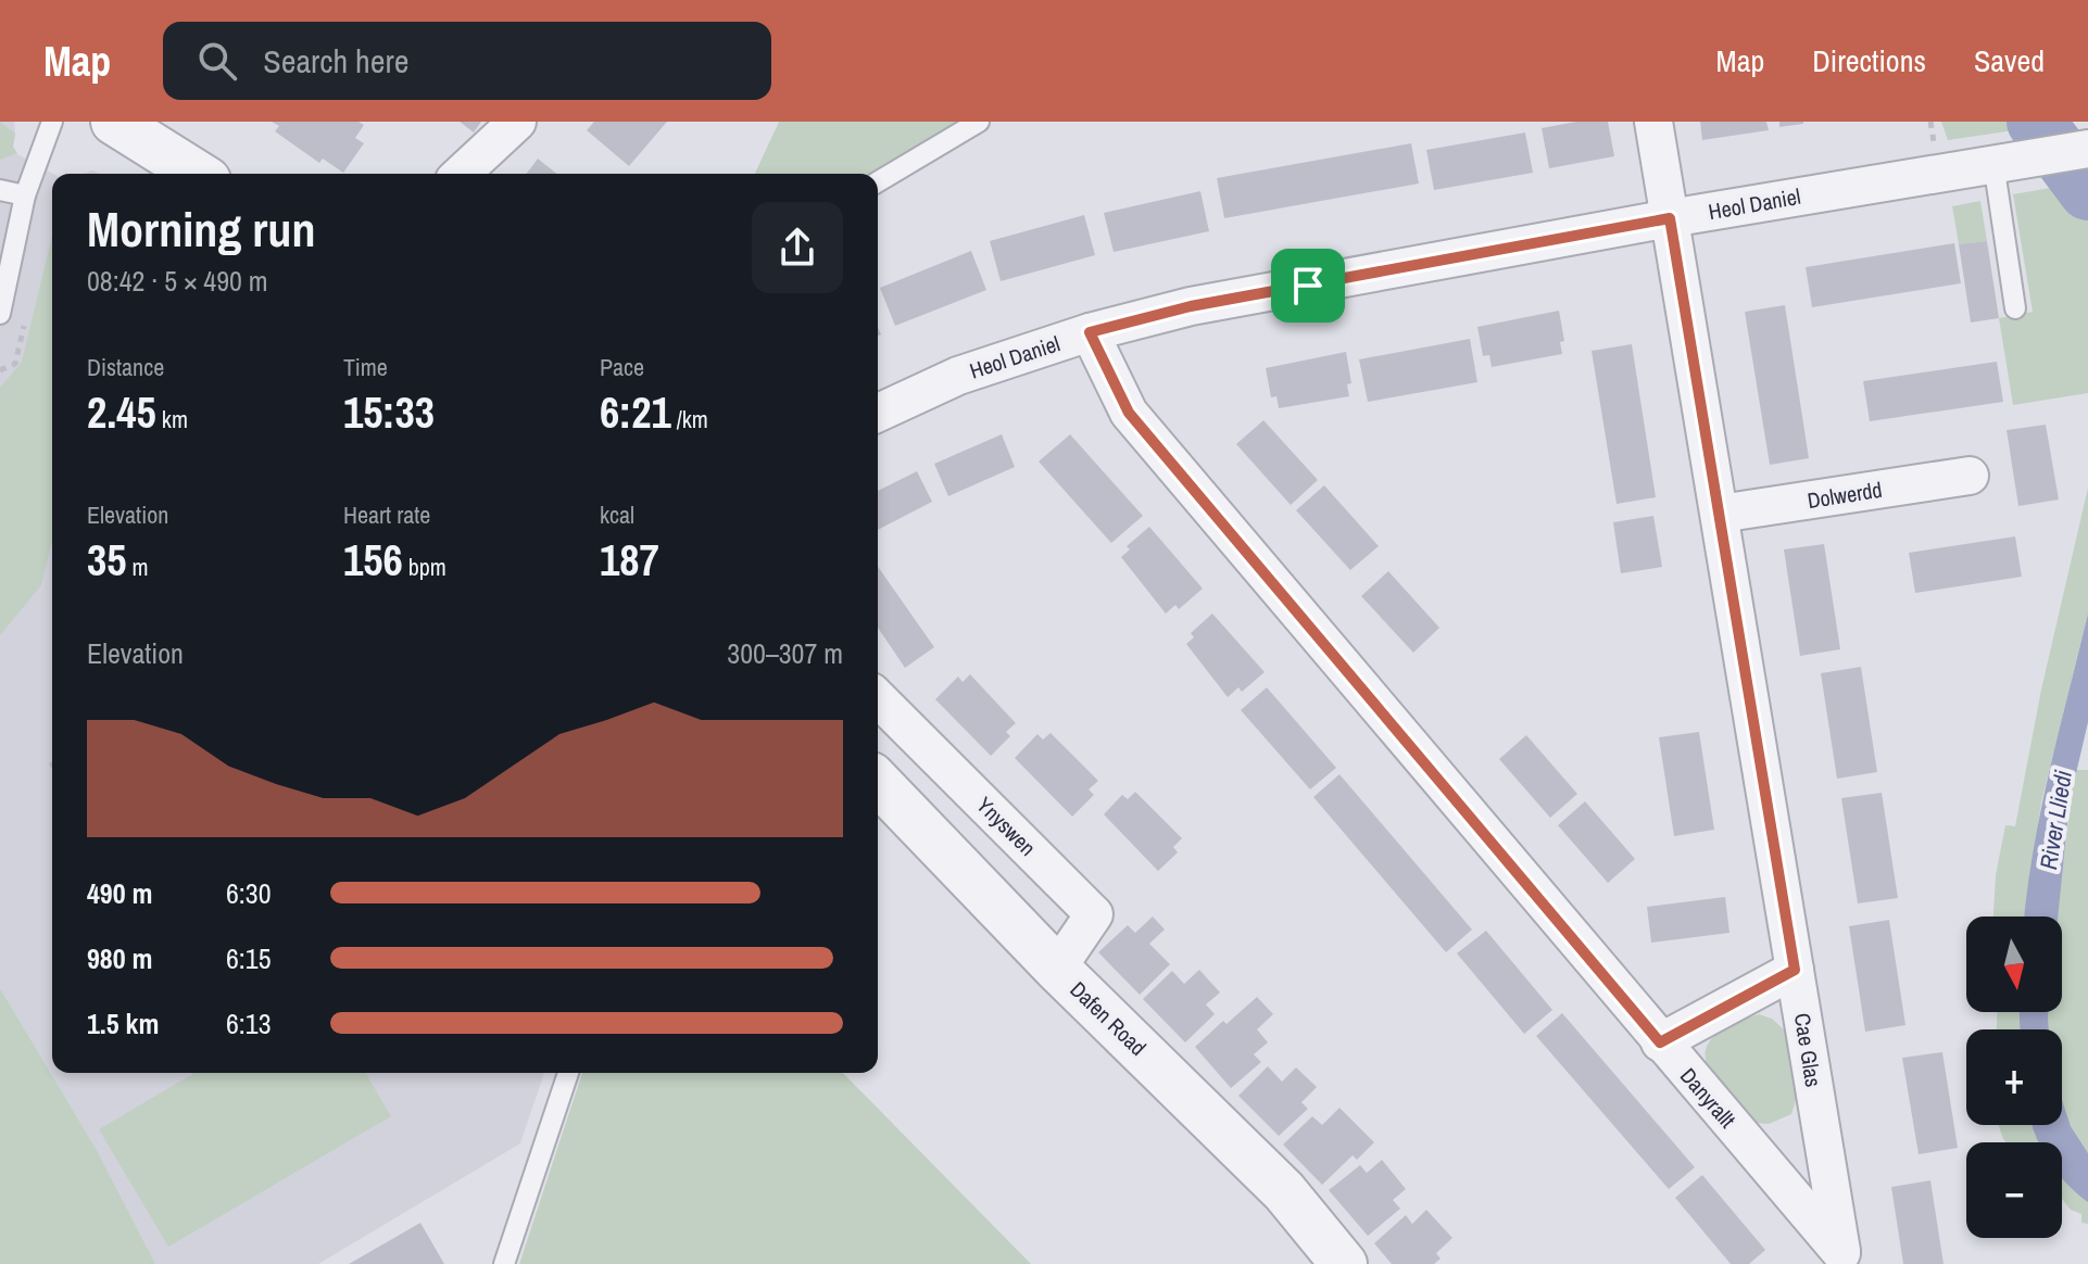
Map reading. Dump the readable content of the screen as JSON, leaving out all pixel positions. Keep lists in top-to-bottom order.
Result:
{
  "streets": {
    "street": [
      "Heol Daniel",
      "Dolwerdd",
      "Ynyswen",
      "Dafen Road",
      "Cae Glas",
      "Danyrallt"
    ]
  },
  "crossings": [
    ["Heol Daniel", "Cae Glas"],
    ["Heol Daniel", "Danyrallt"],
    ["Dolwerdd", "Cae Glas"],
    ["Ynyswen", "Dafen Road"],
    ["Cae Glas", "Danyrallt"]
  ],
  "water": ["River Lliedi"],
  "north": "bottom",
  "page": {
    "header": "Map",
    "search": "Search here",
    "nav": ["Map", "Directions", "Saved"],
    "heading": ["Morning run", "08:42 · 5 × 490 m"],
    "stats": [
      ["Distance", "2.45 km"],
      ["Time", "15:33"],
      ["Pace", "6:21 /km"],
      ["Elevation", "35 m"],
      ["Heart rate", "156 bpm"],
      ["kcal", "187"]
    ],
    "chart": ["Elevation", "300–307 m"],
    "list": [
      {
        "name": "490 m",
        "note": "6:30"
      },
      {
        "name": "980 m",
        "note": "6:15"
      },
      {
        "name": "1.5 km",
        "note": "6:13"
      }
    ],
    "map_buttons": ["+", "−"]
  }
}
